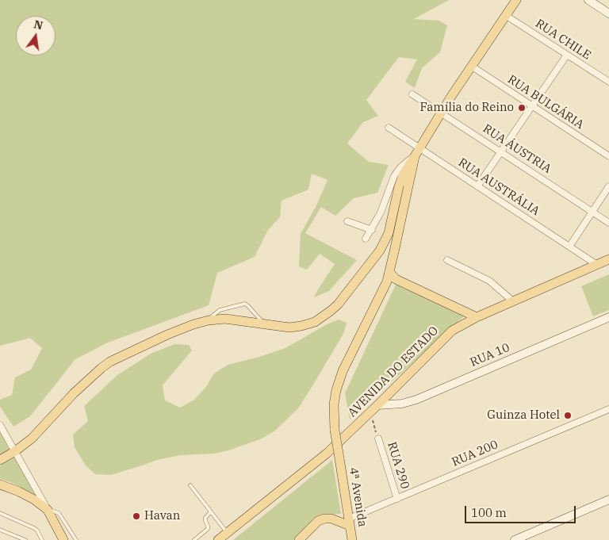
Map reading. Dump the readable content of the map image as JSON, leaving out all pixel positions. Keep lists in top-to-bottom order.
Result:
{
  "streets": {
    "main road": ["AVENIDA DO ESTADO", "4ª Avenida"],
    "street": [
      "RUA CHILE",
      "RUA BULGÁRIA",
      "RUA ÁUSTRIA",
      "RUA AUSTRÁLIA",
      "RUA 10",
      "RUA 200",
      "RUA 290"
    ]
  },
  "crossings": [
    ["RUA AUSTRÁLIA", "AVENIDA DO ESTADO"],
    ["RUA 10", "AVENIDA DO ESTADO"],
    ["RUA 200", "RUA 290"],
    ["RUA 200", "4ª Avenida"]
  ],
  "places": ["Família do Reino", "Guinza Hotel", "Havan"],
  "scale_bar": "100 m",
  "north": "top"
}
